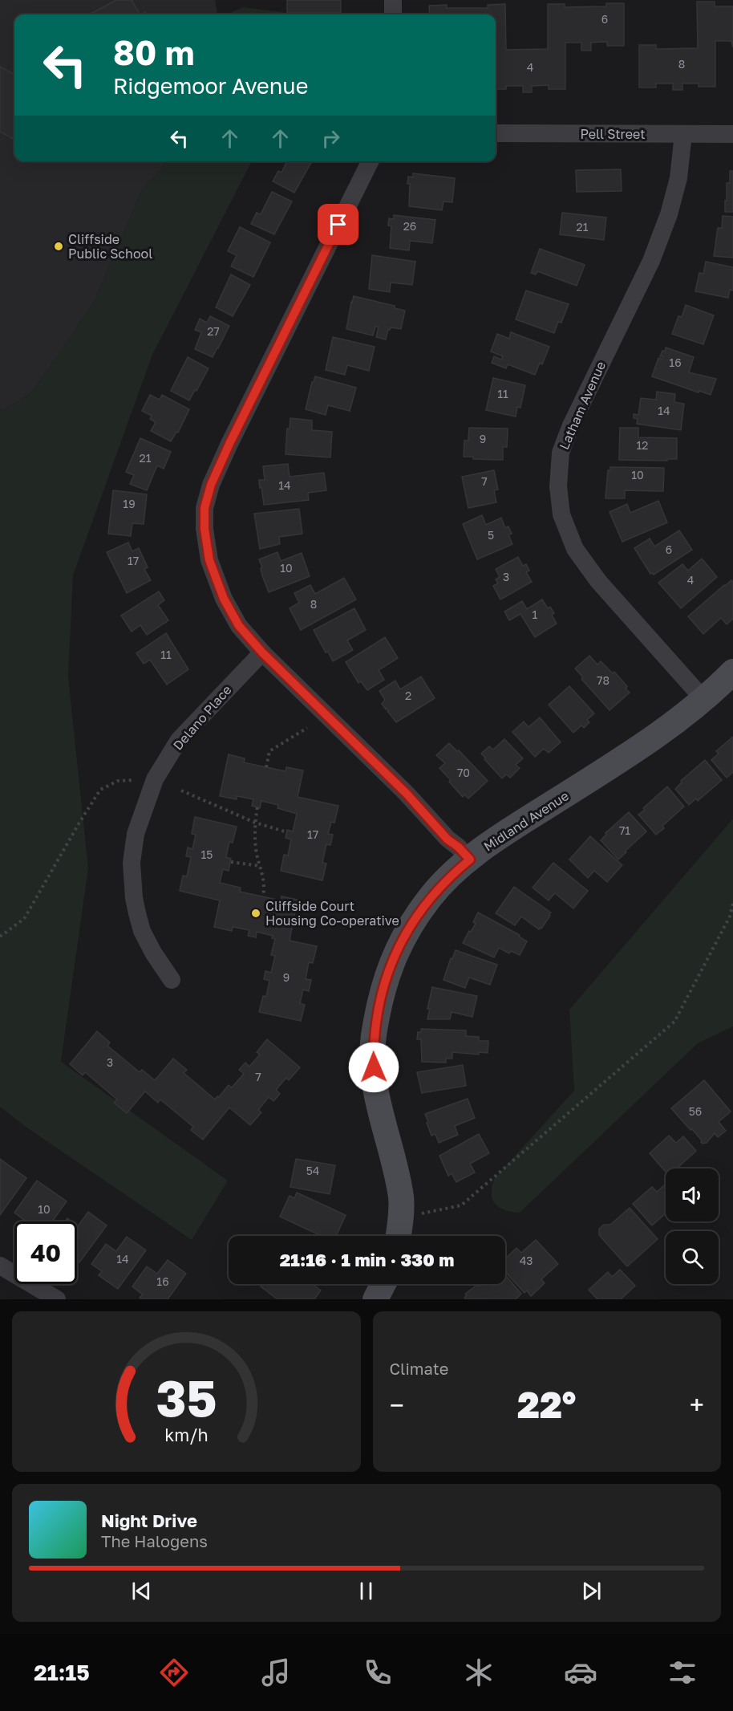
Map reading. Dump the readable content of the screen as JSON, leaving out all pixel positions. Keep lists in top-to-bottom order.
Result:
{
  "streets": {
    "street": [
      "Pell Street",
      "Latham Avenue",
      "Delano Place",
      "Midland Avenue"
    ]
  },
  "crossings": [
    ["Pell Street", "Latham Avenue"],
    ["Latham Avenue", "Midland Avenue"]
  ],
  "places": ["Cliffside Public School", "Cliffside Court Housing Co-operative"],
  "house_numbers": [
    "6",
    "8",
    "4",
    "26",
    "21",
    "27",
    "16",
    "11",
    "14",
    "9",
    "12",
    "21",
    "10",
    "7",
    "14",
    "19",
    "5",
    "6",
    "17",
    "10",
    "3",
    "4",
    "8",
    "1",
    "11",
    "78",
    "2",
    "70",
    "71",
    "17",
    "15",
    "9",
    "3",
    "7",
    "56",
    "54",
    "10",
    "14",
    "43",
    "16"
  ],
  "page": {
    "turn": ["80 m", "Ridgemoor Avenue"],
    "limit": "40",
    "trip": "21:16 · 1 min · 330 m",
    "tile": "Climate",
    "heat": ["−", "22°", "+"],
    "song": ["Night Drive", "The Halogens"],
    "tabs": "21:15",
    "gauge": ["35", "km/h"]
  }
}
